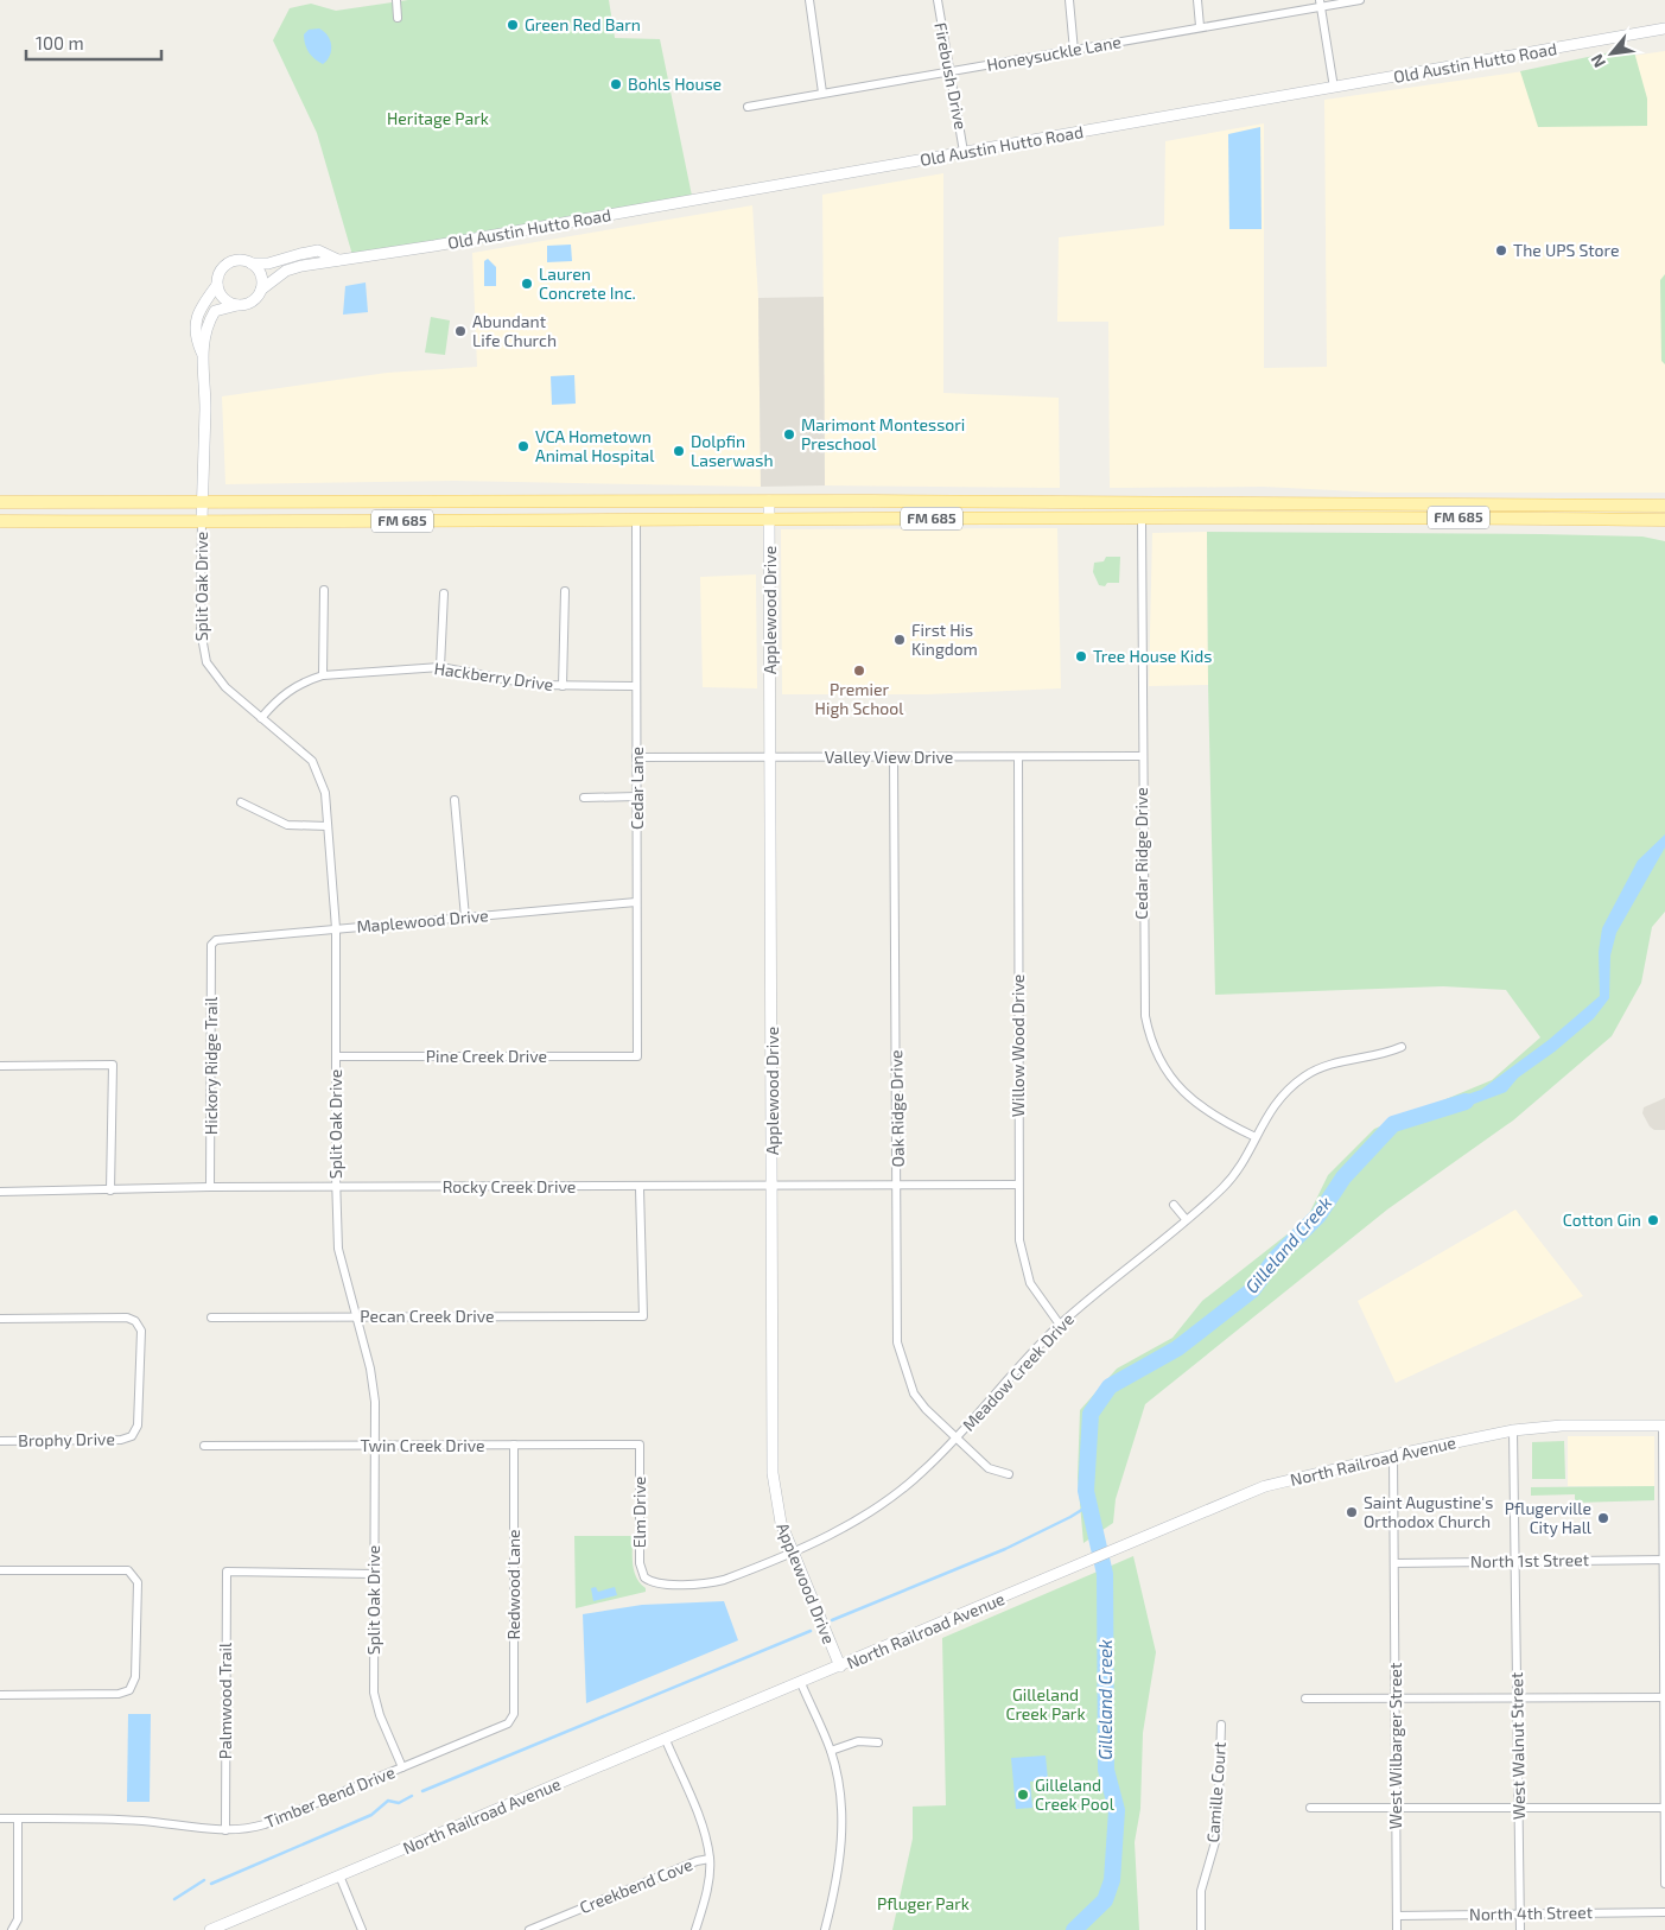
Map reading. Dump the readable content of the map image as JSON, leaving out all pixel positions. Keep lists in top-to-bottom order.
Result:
{
  "streets": {
    "main road": ["FM 685"],
    "street": [
      "Honeysuckle Lane",
      "Old Austin Hutto Road",
      "Firebush Drive",
      "Split Oak Drive",
      "Applewood Drive",
      "Hackberry Drive",
      "Valley View Drive",
      "Cedar Lane",
      "Cedar Ridge Drive",
      "Maplewood Drive",
      "Willow Wood Drive",
      "Pine Creek Drive",
      "Hickory Ridge Trail",
      "Oak Ridge Drive",
      "Rocky Creek Drive",
      "Pecan Creek Drive",
      "Meadow Creek Drive",
      "Brophy Drive",
      "Twin Creek Drive",
      "North Railroad Avenue",
      "Elm Drive",
      "North 1st Street",
      "Redwood Lane",
      "Palmwood Trail",
      "West Wilbarger Street",
      "West Walnut Street",
      "Camille Court",
      "Timber Bend Drive",
      "Creekbend Cove",
      "North 4th Street"
    ]
  },
  "crossings": [
    ["Honeysuckle Lane", "Firebush Drive"],
    ["Old Austin Hutto Road", "Firebush Drive"],
    ["Old Austin Hutto Road", "FM 685"],
    ["Old Austin Hutto Road", "Split Oak Drive"],
    ["FM 685", "Split Oak Drive"],
    ["FM 685", "Applewood Drive"],
    ["FM 685", "Cedar Lane"],
    ["FM 685", "Cedar Ridge Drive"],
    ["Split Oak Drive", "Hackberry Drive"],
    ["Split Oak Drive", "Maplewood Drive"],
    ["Split Oak Drive", "Pine Creek Drive"],
    ["Split Oak Drive", "Rocky Creek Drive"],
    ["Split Oak Drive", "Pecan Creek Drive"],
    ["Split Oak Drive", "Twin Creek Drive"],
    ["Split Oak Drive", "Palmwood Trail"],
    ["Split Oak Drive", "Timber Bend Drive"],
    ["Applewood Drive", "Valley View Drive"],
    ["Applewood Drive", "Rocky Creek Drive"],
    ["Applewood Drive", "Meadow Creek Drive"],
    ["Applewood Drive", "North Railroad Avenue"],
    ["Hackberry Drive", "Cedar Lane"],
    ["Valley View Drive", "Cedar Lane"],
    ["Valley View Drive", "Cedar Ridge Drive"],
    ["Valley View Drive", "Willow Wood Drive"],
    ["Valley View Drive", "Oak Ridge Drive"],
    ["Cedar Lane", "Maplewood Drive"],
    ["Cedar Lane", "Pine Creek Drive"],
    ["Cedar Ridge Drive", "Meadow Creek Drive"],
    ["Maplewood Drive", "Hickory Ridge Trail"],
    ["Willow Wood Drive", "Rocky Creek Drive"],
    ["Willow Wood Drive", "Meadow Creek Drive"],
    ["Hickory Ridge Trail", "Rocky Creek Drive"],
    ["Oak Ridge Drive", "Rocky Creek Drive"],
    ["Oak Ridge Drive", "Meadow Creek Drive"],
    ["Rocky Creek Drive", "Pecan Creek Drive"],
    ["Meadow Creek Drive", "Elm Drive"],
    ["Twin Creek Drive", "Elm Drive"],
    ["Twin Creek Drive", "Redwood Lane"],
    ["North Railroad Avenue", "West Wilbarger Street"],
    ["North Railroad Avenue", "West Walnut Street"],
    ["North 1st Street", "West Wilbarger Street"],
    ["North 1st Street", "West Walnut Street"],
    ["Redwood Lane", "Timber Bend Drive"],
    ["Palmwood Trail", "Timber Bend Drive"],
    ["West Wilbarger Street", "North 4th Street"],
    ["West Walnut Street", "North 4th Street"]
  ],
  "water": ["Gilleland Creek"],
  "parks": ["Heritage Park", "Gilleland Creek Park", "Pfluger Park"],
  "places": [
    "Green Red Barn",
    "Bohls House",
    "The UPS Store",
    "Lauren Concrete Inc.",
    "Abundant Life Church",
    "Marimont Montessori Preschool",
    "VCA Hometown Animal Hospital",
    "Dolpfin Laserwash",
    "First His Kingdom",
    "Tree House Kids",
    "Premier High School",
    "Cotton Gin",
    "Saint Augustine's Orthodox Church",
    "Pflugerville City Hall",
    "Gilleland Creek Pool"
  ],
  "scale_bar": "100 m",
  "north": "bottom left"
}
